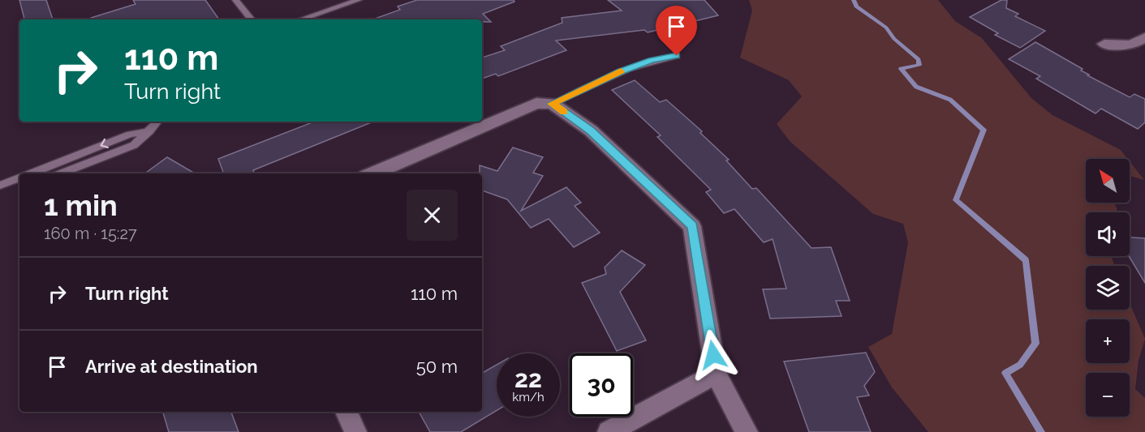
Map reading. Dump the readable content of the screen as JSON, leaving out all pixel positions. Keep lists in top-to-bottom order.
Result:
{
  "north": "top left",
  "page": {
    "turn": ["110 m", "Turn right"],
    "map_buttons": ["+", "−"],
    "heading": ["1 min", "160 m · 15:27"],
    "list": [
      {
        "name": "Turn right",
        "value": "110 m"
      },
      {
        "name": "Arrive at destination",
        "value": "50 m"
      }
    ],
    "speed": "22 km/h",
    "limit": "30"
  }
}
